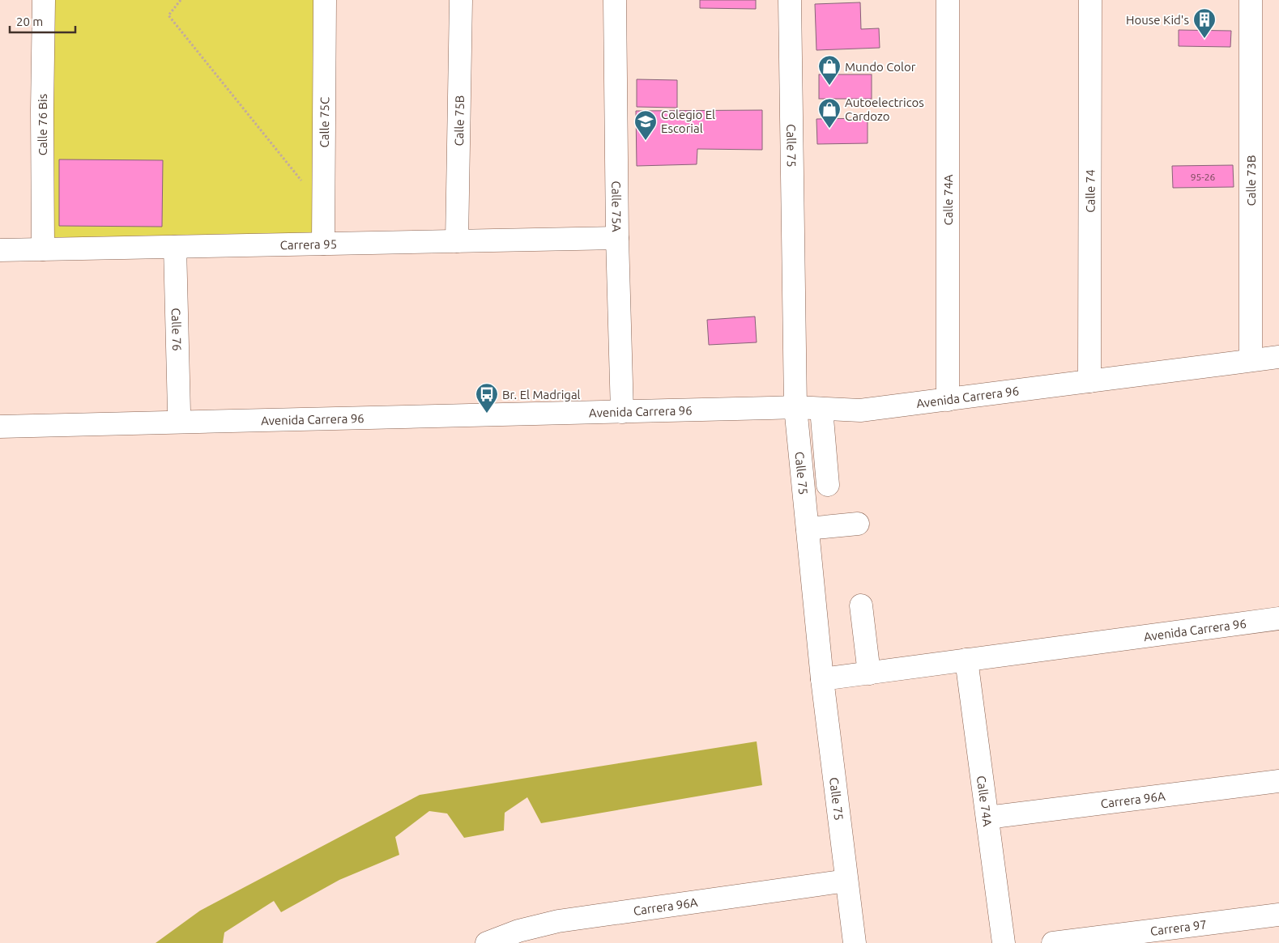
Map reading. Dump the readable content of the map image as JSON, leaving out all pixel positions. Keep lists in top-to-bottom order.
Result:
{
  "streets": {
    "street": [
      "Calle 75B",
      "Calle 75C",
      "Calle 76 Bis",
      "Calle 75",
      "Calle 73B",
      "Calle 74",
      "Calle 74A",
      "Calle 75A",
      "Carrera 95",
      "Calle 76",
      "Avenida Carrera 96",
      "Carrera 96A",
      "Carrera 97"
    ]
  },
  "crossings": [
    ["Calle 75B", "Carrera 95"],
    ["Calle 75C", "Carrera 95"],
    ["Calle 76 Bis", "Carrera 95"],
    ["Calle 75", "Avenida Carrera 96"],
    ["Calle 75", "Carrera 96A"],
    ["Calle 73B", "Avenida Carrera 96"],
    ["Calle 74", "Avenida Carrera 96"],
    ["Calle 74A", "Avenida Carrera 96"],
    ["Calle 74A", "Carrera 96A"],
    ["Calle 75A", "Carrera 95"],
    ["Calle 75A", "Avenida Carrera 96"],
    ["Carrera 95", "Calle 76"]
  ],
  "places": {
    "building": ["House Kid's"],
    "shop": ["Mundo Color", "Autoelectricos Cardozo"],
    "school or university": ["Colegio El Escorial"],
    "bus stop": ["Br. El Madrigal"]
  },
  "house_numbers": ["95-26"],
  "scale_bar": "20 m"
}
